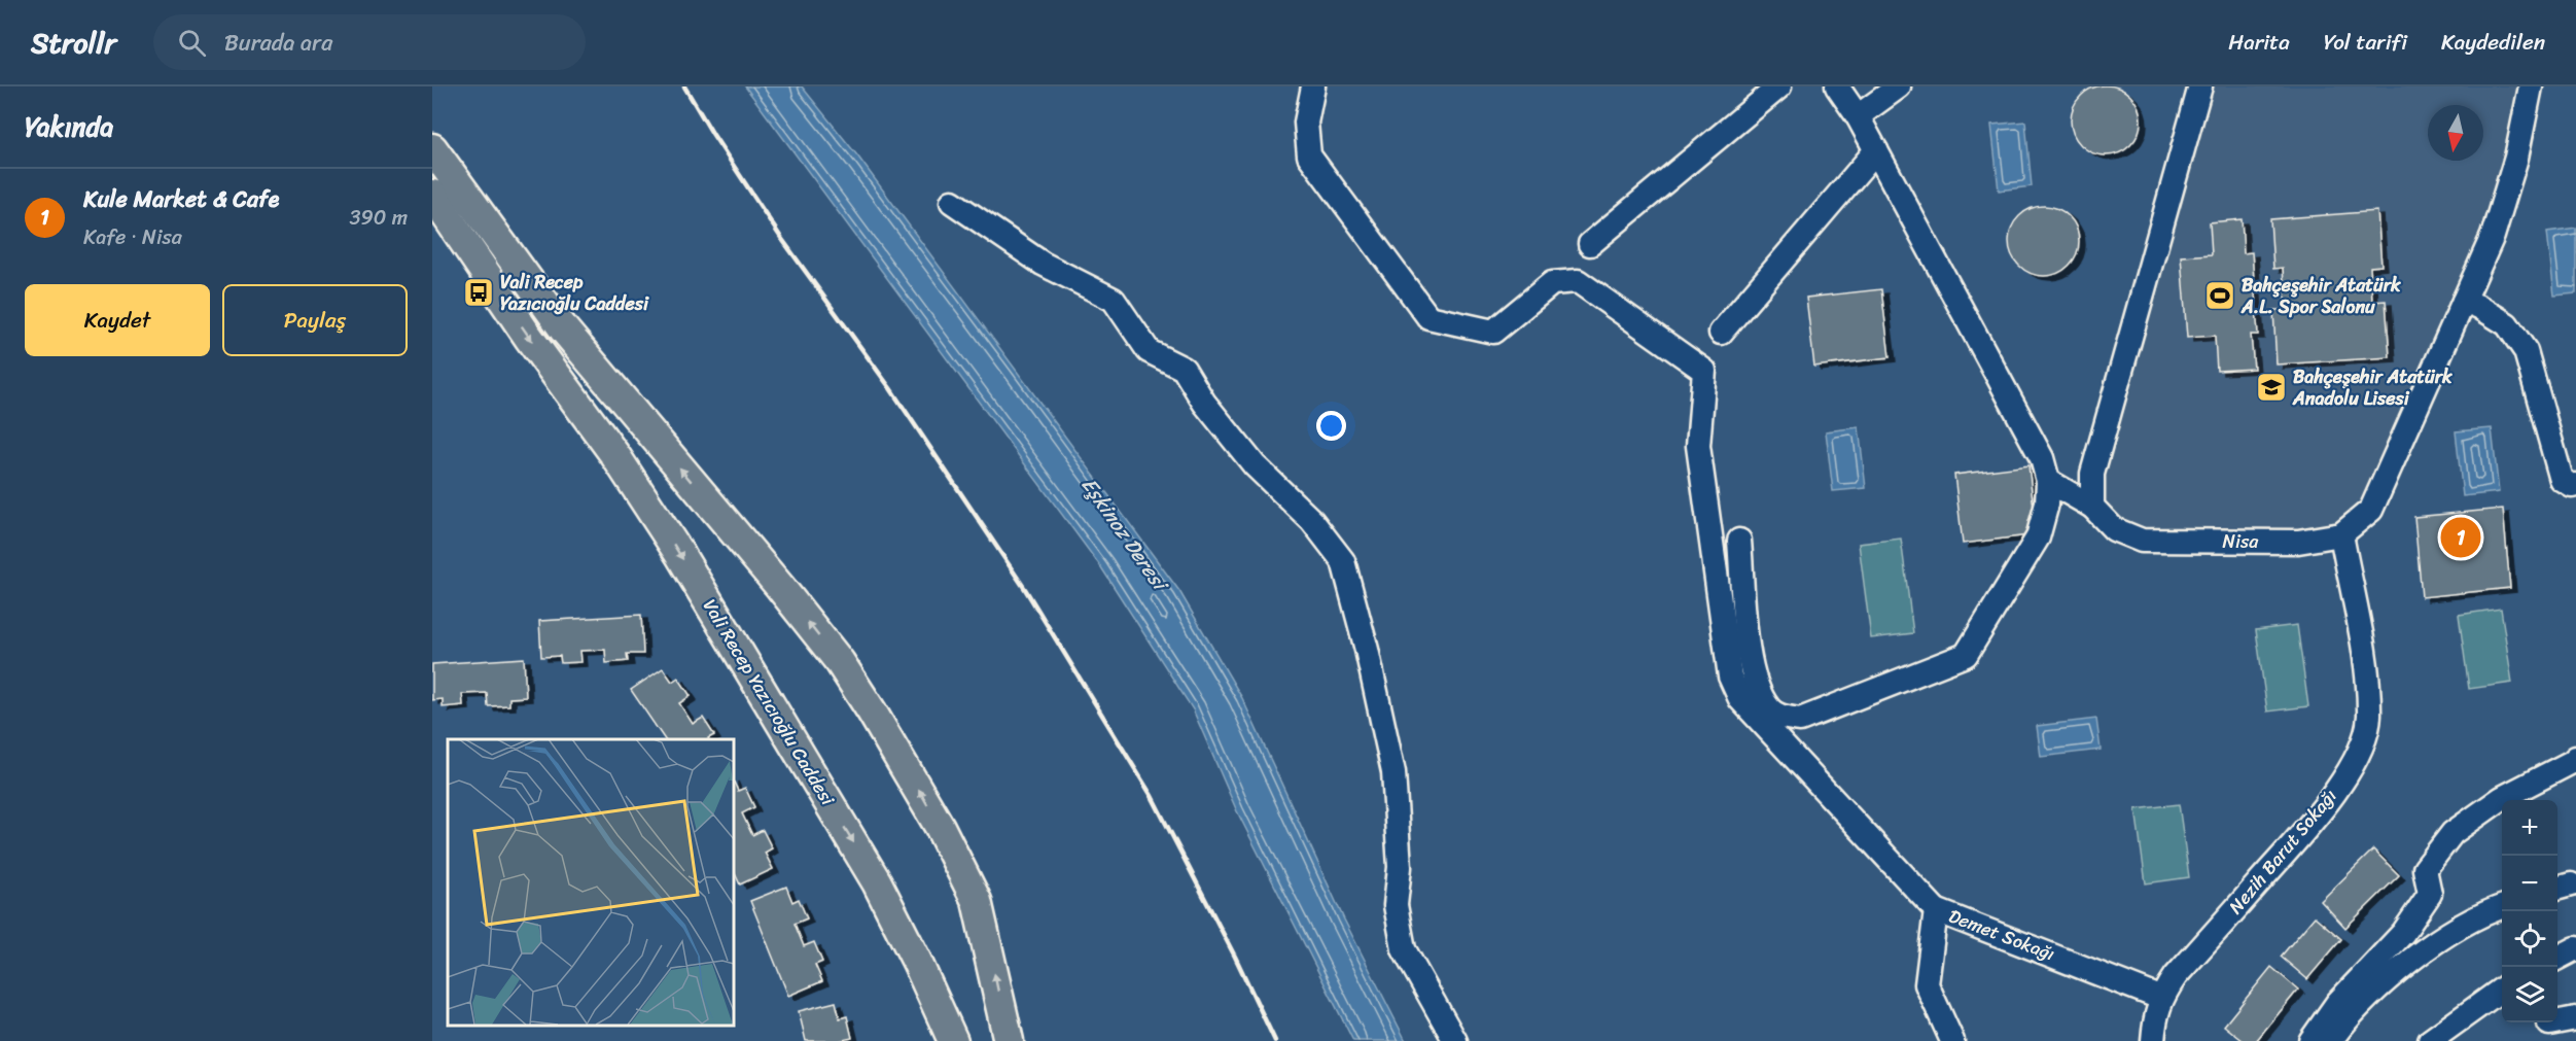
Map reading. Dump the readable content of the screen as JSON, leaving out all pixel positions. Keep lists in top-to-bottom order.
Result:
{
  "streets": {
    "main road": ["Vali Recep Yazıcıoğlu Caddesi"],
    "street": ["Nisa", "Nezih Barut Sokağı", "Demet Sokağı"]
  },
  "crossings": [
    ["Nisa", "Nezih Barut Sokağı"],
    ["Nezih Barut Sokağı", "Demet Sokağı"]
  ],
  "water": ["Eşkinoz Deresi"],
  "places": {
    "bus stop": ["Vali Recep Yazıcıoğlu Caddesi"],
    "sports": ["Bahçeşehir Atatürk A.L. Spor Salonu"],
    "school or university": ["Bahçeşehir Atatürk Anadolu Lisesi"]
  },
  "north": "bottom",
  "page": {
    "header": "Strollr",
    "search": "Burada ara",
    "nav": ["Harita", "Yol tarifi", "Kaydedilen"],
    "heading": "Yakında",
    "list": [
      {
        "mark": "1",
        "name": "Kule Market & Cafe",
        "note": "Kafe · Nisa",
        "value": "390 m"
      }
    ],
    "buttons": ["Kaydet", "Paylaş"],
    "pins": "1",
    "map_buttons": ["+", "−"]
  }
}
